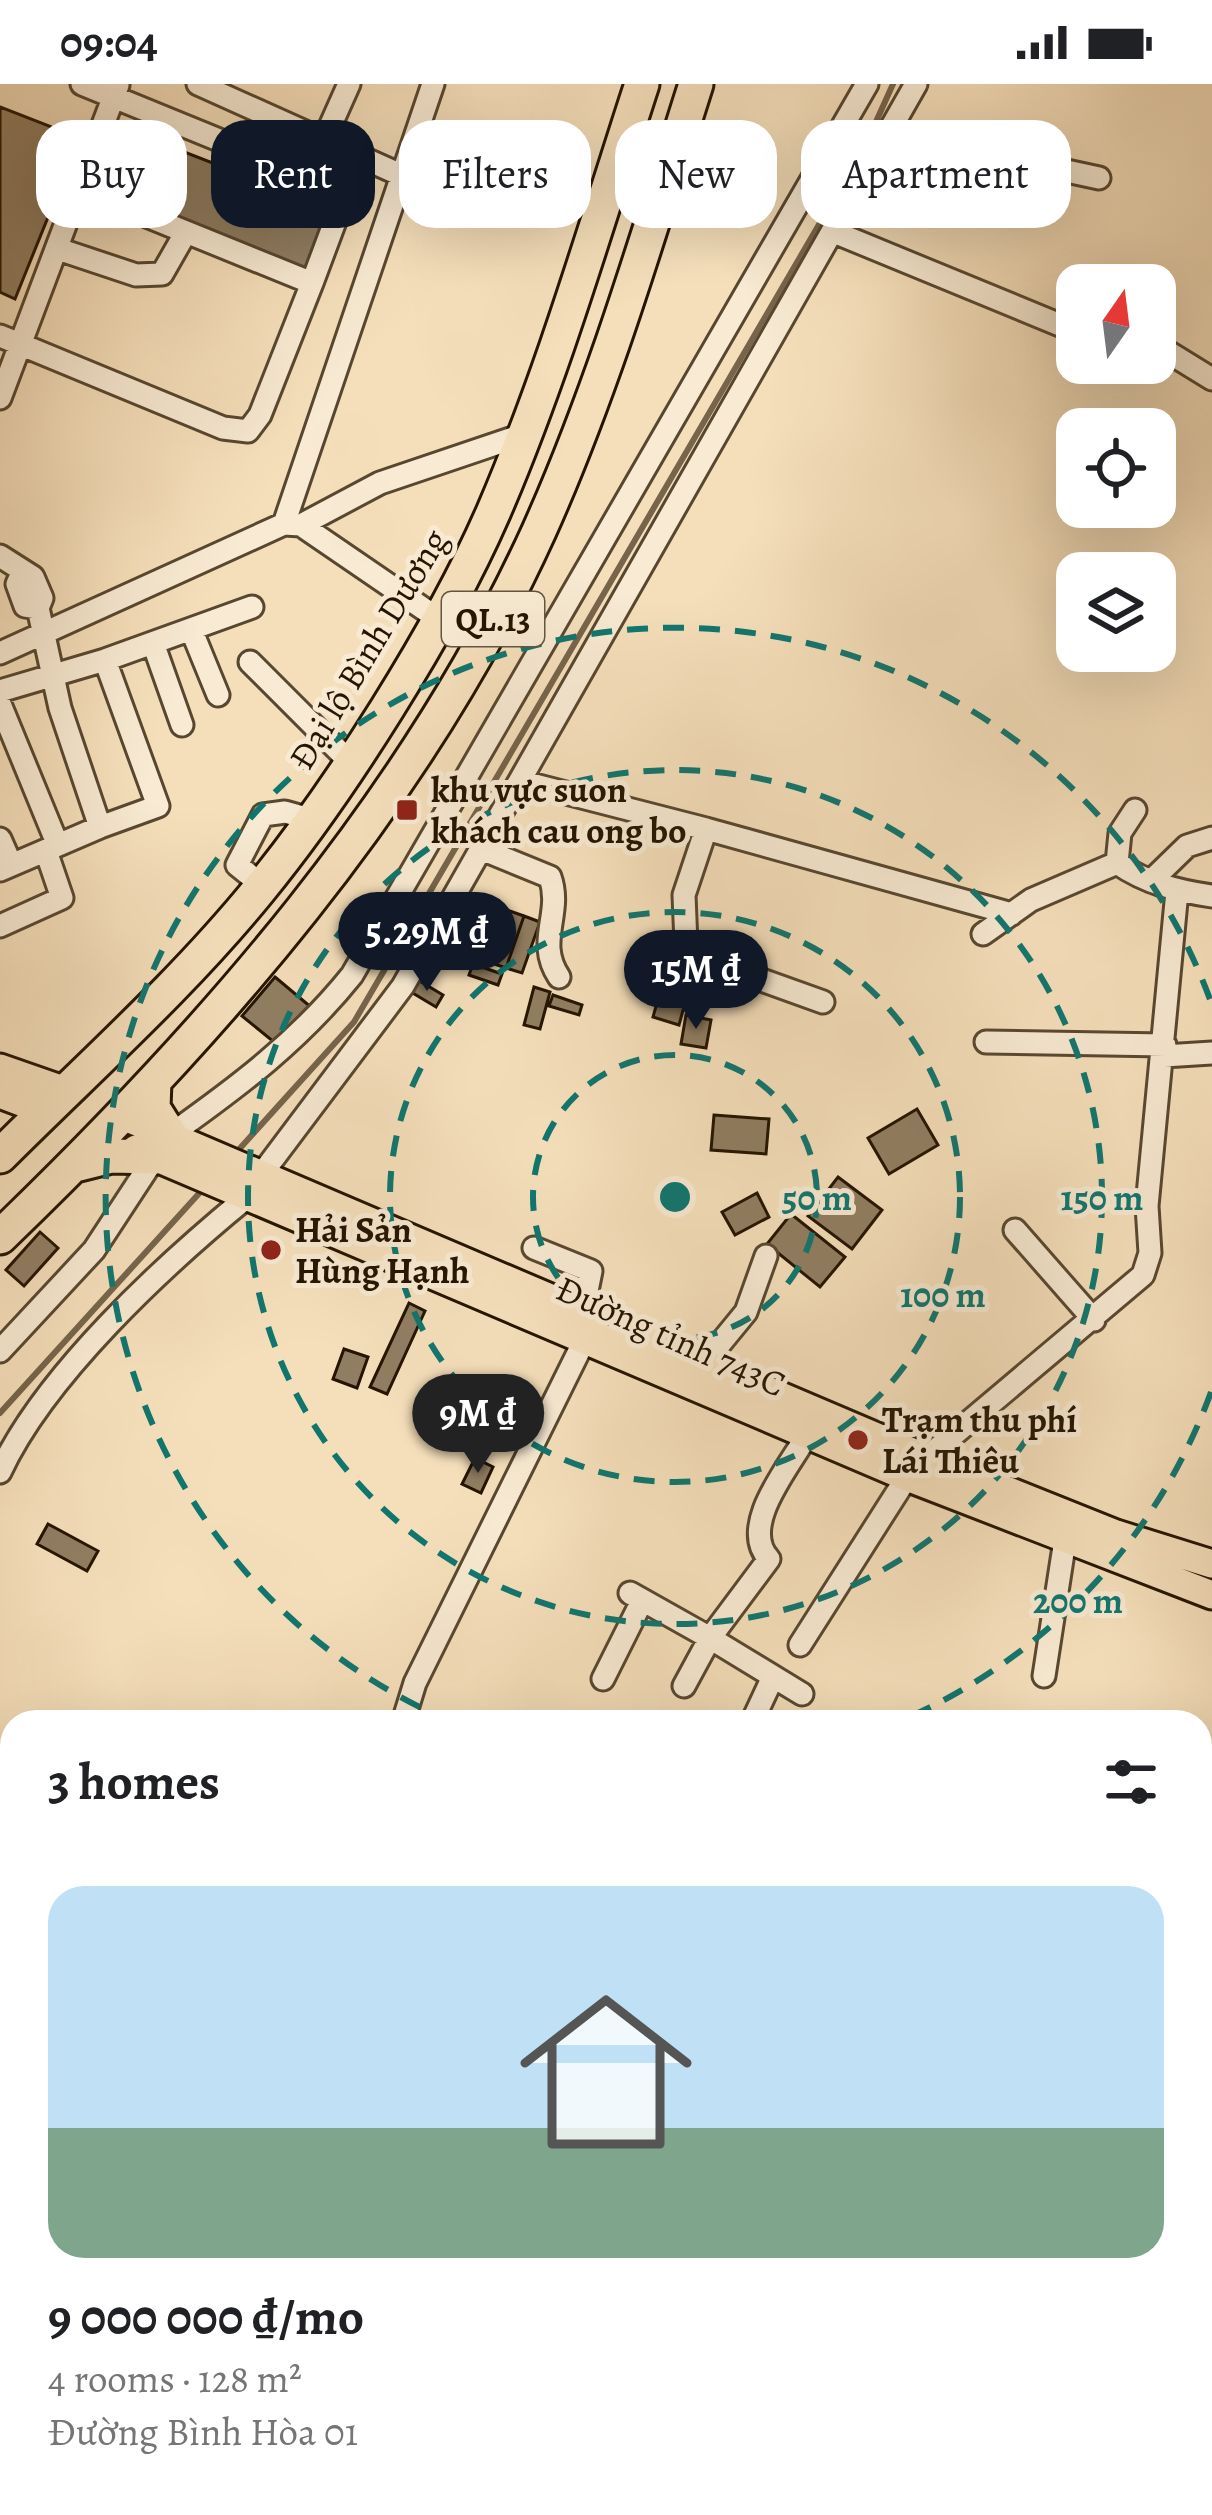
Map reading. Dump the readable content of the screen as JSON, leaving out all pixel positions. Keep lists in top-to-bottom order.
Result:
{
  "streets": {
    "highway": ["QL.13", "Đại lộ Bình Dương"],
    "main road": ["Đường tỉnh 743C"]
  },
  "crossings": [
    ["QL.13", "Đường tỉnh 743C"]
  ],
  "places": {
    "transit": ["khu vực suon khách cau ong bo"],
    "other": ["Hải Sản Hùng Hạnh", "Trạm thu phí Lái Thiêu"]
  },
  "north": "top",
  "page": {
    "status": "09:04",
    "chip": [
      "Buy",
      "Rent",
      "Filters",
      "New",
      "Apartment"
    ],
    "price": ["5.29M ₫", "15M ₫", "9M ₫"],
    "heading": "3 homes",
    "list": [
      {
        "name": "9 000 000 ₫/mo",
        "note": "4 rooms · 128 m² · Đường Bình Hòa 01"
      }
    ]
  },
  "rings": [
    "50 m",
    "150 m",
    "100 m",
    "200 m"
  ]
}
